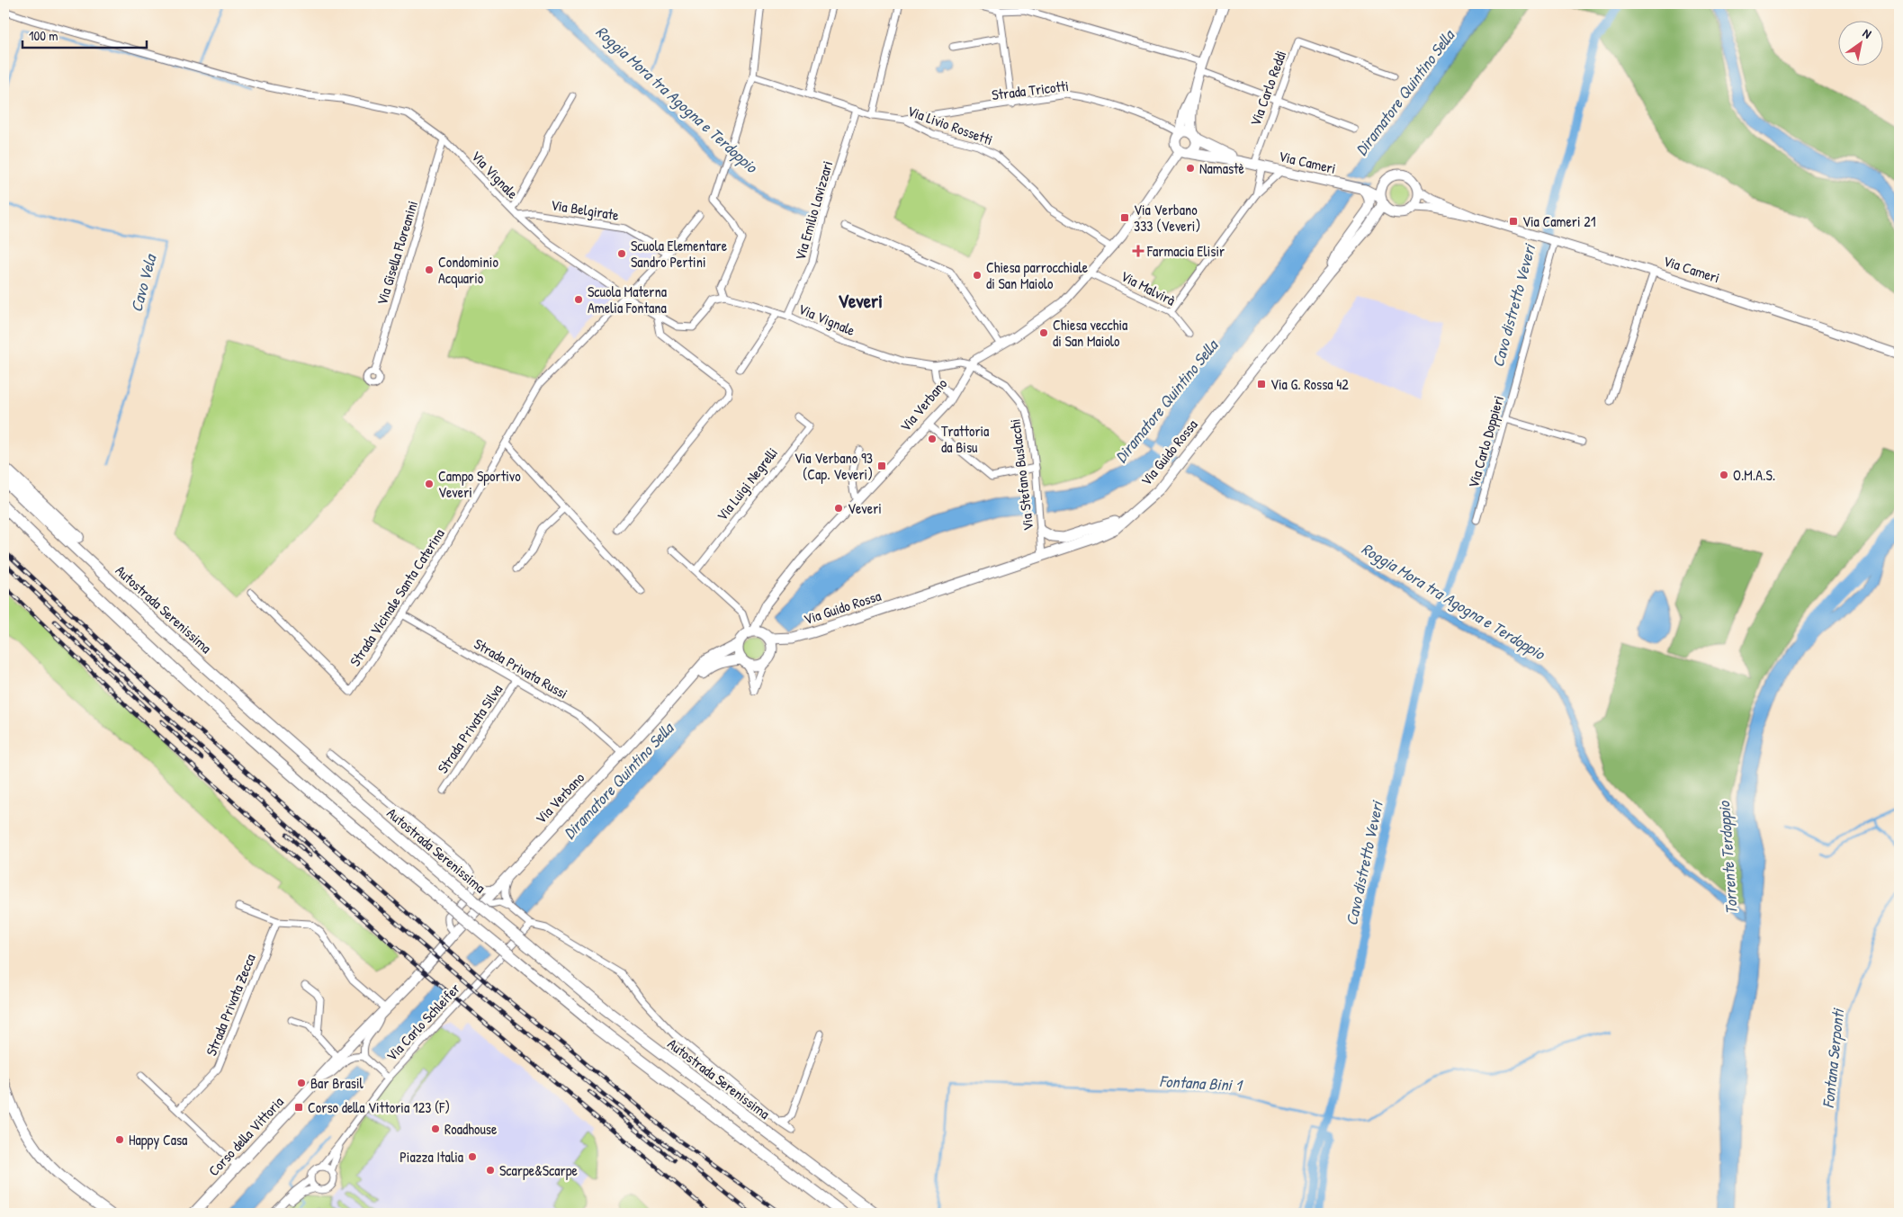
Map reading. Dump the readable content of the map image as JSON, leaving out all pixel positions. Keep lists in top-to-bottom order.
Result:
{
  "streets": {
    "highway": ["Autostrada Serenissima"],
    "main road": [
      "Via Cameri",
      "Via Verbano",
      "Via Guido Rossa",
      "Corso della Vittoria"
    ],
    "street": [
      "Via Carlo Reddi",
      "Strada Tricotti",
      "Via Livio Rossetti",
      "Via Vignale",
      "Via Belgirate",
      "Via Emilio Lavizzari",
      "Via Gisella Floreanini",
      "Via Malvirà",
      "Via Carlo Doppieri",
      "Via Stefano Buslacchi",
      "Via Luigi Negrelli",
      "Strada Vicinale Santa Caterina",
      "Strada Privata Russi",
      "Strada Privata Silva",
      "Strada Privata Zecca",
      "Via Carlo Schleifer"
    ]
  },
  "crossings": [
    ["Via Carlo Reddi", "Via Cameri"],
    ["Strada Tricotti", "Via Livio Rossetti"],
    ["Strada Tricotti", "Via Cameri"],
    ["Strada Tricotti", "Via Verbano"],
    ["Via Livio Rossetti", "Via Emilio Lavizzari"],
    ["Via Livio Rossetti", "Via Verbano"],
    ["Via Cameri", "Via Verbano"],
    ["Via Cameri", "Via Carlo Doppieri"],
    ["Via Cameri", "Via Guido Rossa"],
    ["Via Vignale", "Via Belgirate"],
    ["Via Vignale", "Via Emilio Lavizzari"],
    ["Via Vignale", "Via Gisella Floreanini"],
    ["Via Vignale", "Via Verbano"],
    ["Via Vignale", "Via Stefano Buslacchi"],
    ["Via Vignale", "Strada Vicinale Santa Caterina"],
    ["Via Belgirate", "Strada Vicinale Santa Caterina"],
    ["Via Malvirà", "Via Verbano"],
    ["Via Verbano", "Via Stefano Buslacchi"],
    ["Via Verbano", "Strada Privata Russi"],
    ["Via Verbano", "Corso della Vittoria"],
    ["Via Guido Rossa", "Via Stefano Buslacchi"],
    ["Strada Vicinale Santa Caterina", "Strada Privata Russi"],
    ["Strada Privata Russi", "Strada Privata Silva"]
  ],
  "districts": ["Veveri"],
  "water": [
    "Diramatore Quintino Sella",
    "Roggia Mora tra Agogna e Terdoppio",
    "Cavo Vela",
    "Cavo distretto Veveri",
    "Torrente Terdoppio",
    "Fontana Serponti",
    "Fontana Bini 1"
  ],
  "places": {
    "other": [
      "Namastè",
      "Scuola Elementare Sandro Pertini",
      "Condominio Acquario",
      "Chiesa parrocchiale di San Maiolo",
      "Scuola Materna Amelia Fontana",
      "Chiesa vecchia di San Maiolo",
      "Trattoria da Bisu",
      "O.M.A.S.",
      "Campo Sportivo Veveri",
      "Veveri",
      "Bar Brasil",
      "Roadhouse",
      "Happy Casa",
      "Piazza Italia",
      "Scarpe&Scarpe"
    ],
    "transit": [
      "Via Verbano 333 (Veveri)",
      "Via Cameri 21",
      "Via G. Rossa 42",
      "Via Verbano 93 (Cap. Veveri)",
      "Corso della Vittoria 123 (F)"
    ],
    "health": ["Farmacia Elisir"]
  },
  "scale_bar": "100 m",
  "north": "top right"
}
